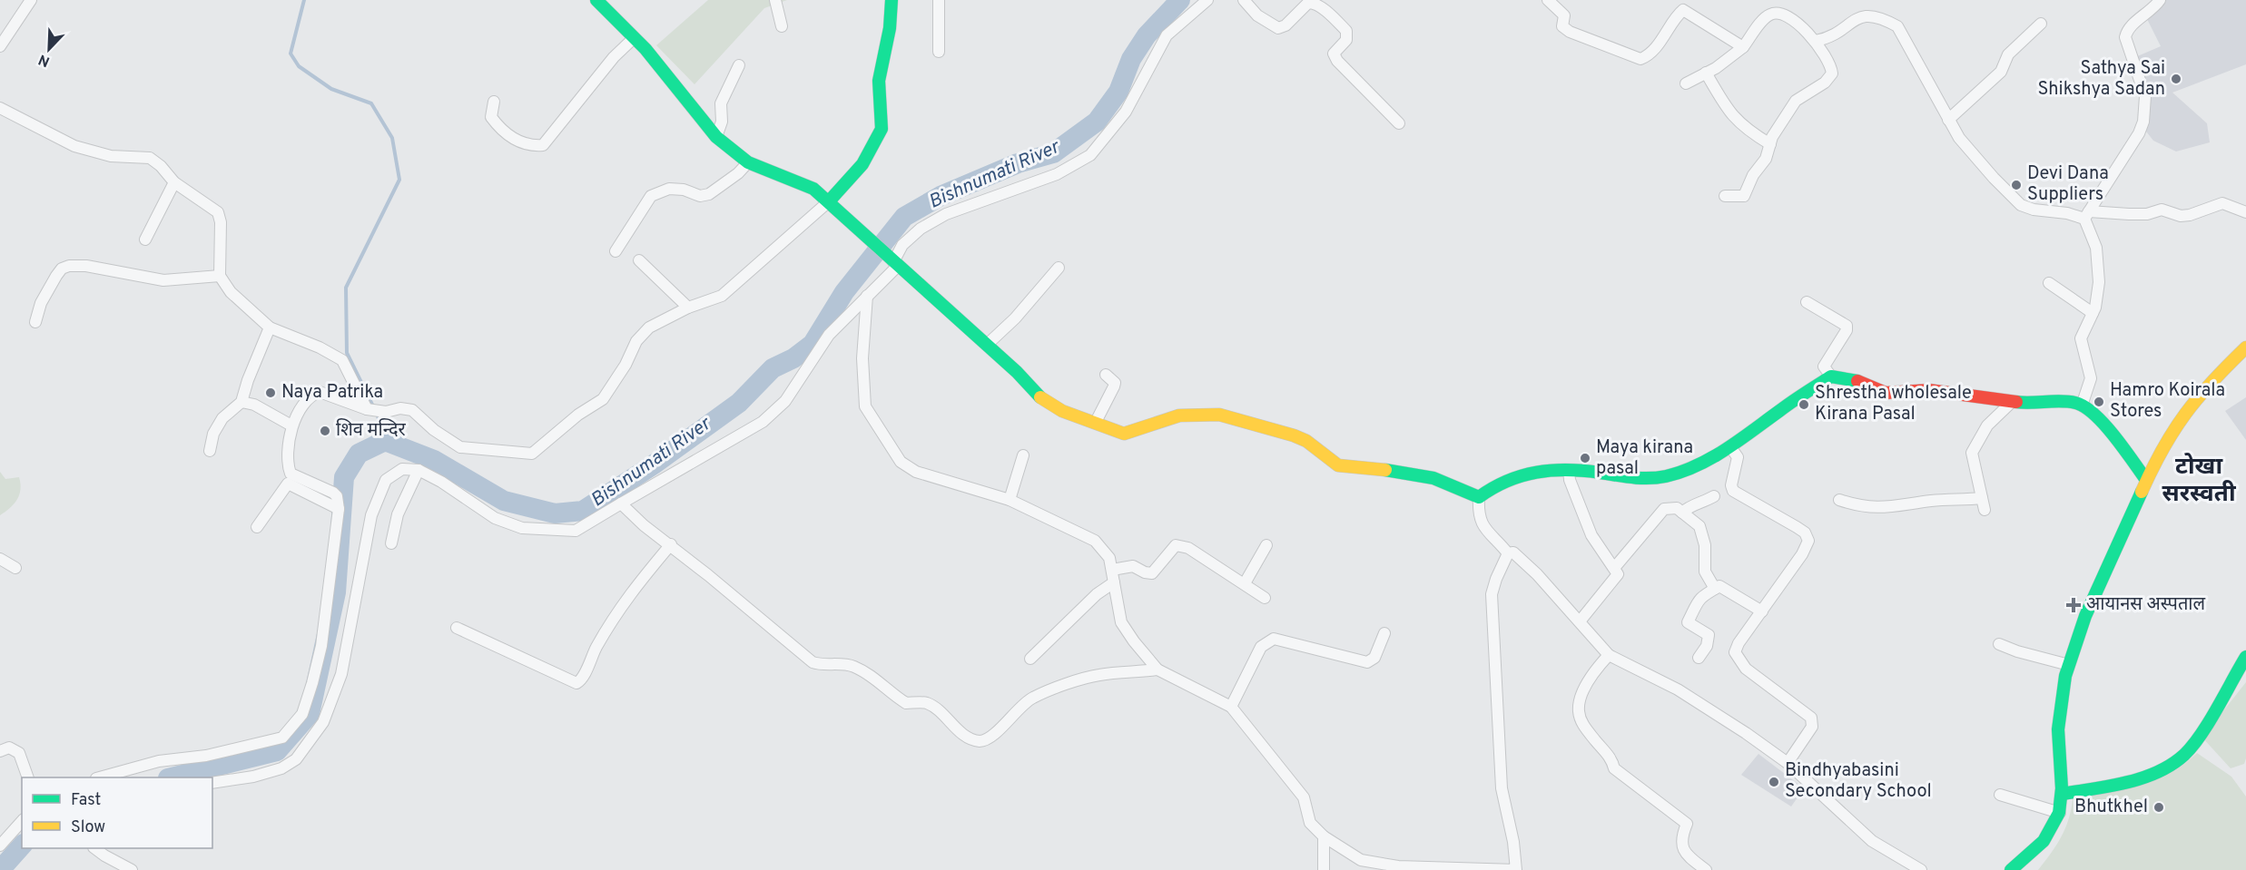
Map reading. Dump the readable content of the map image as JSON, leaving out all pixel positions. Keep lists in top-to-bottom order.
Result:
{
  "districts": ["टोखा सरस्वती"],
  "water": ["Bishnumati River"],
  "places": {
    "other": [
      "Sathya Sai Shikshya Sadan",
      "Devi Dana Suppliers",
      "Naya Patrika",
      "Hamro Koirala Stores",
      "Shrestha wholesale Kirana Pasal",
      "शिव मन्दिर",
      "Maya kirana pasal",
      "Bindhyabasini Secondary School",
      "Bhutkhel"
    ],
    "health": ["आयानस अस्पताल"]
  },
  "legend": ["Fast", "Slow"],
  "north": "bottom left"
}
